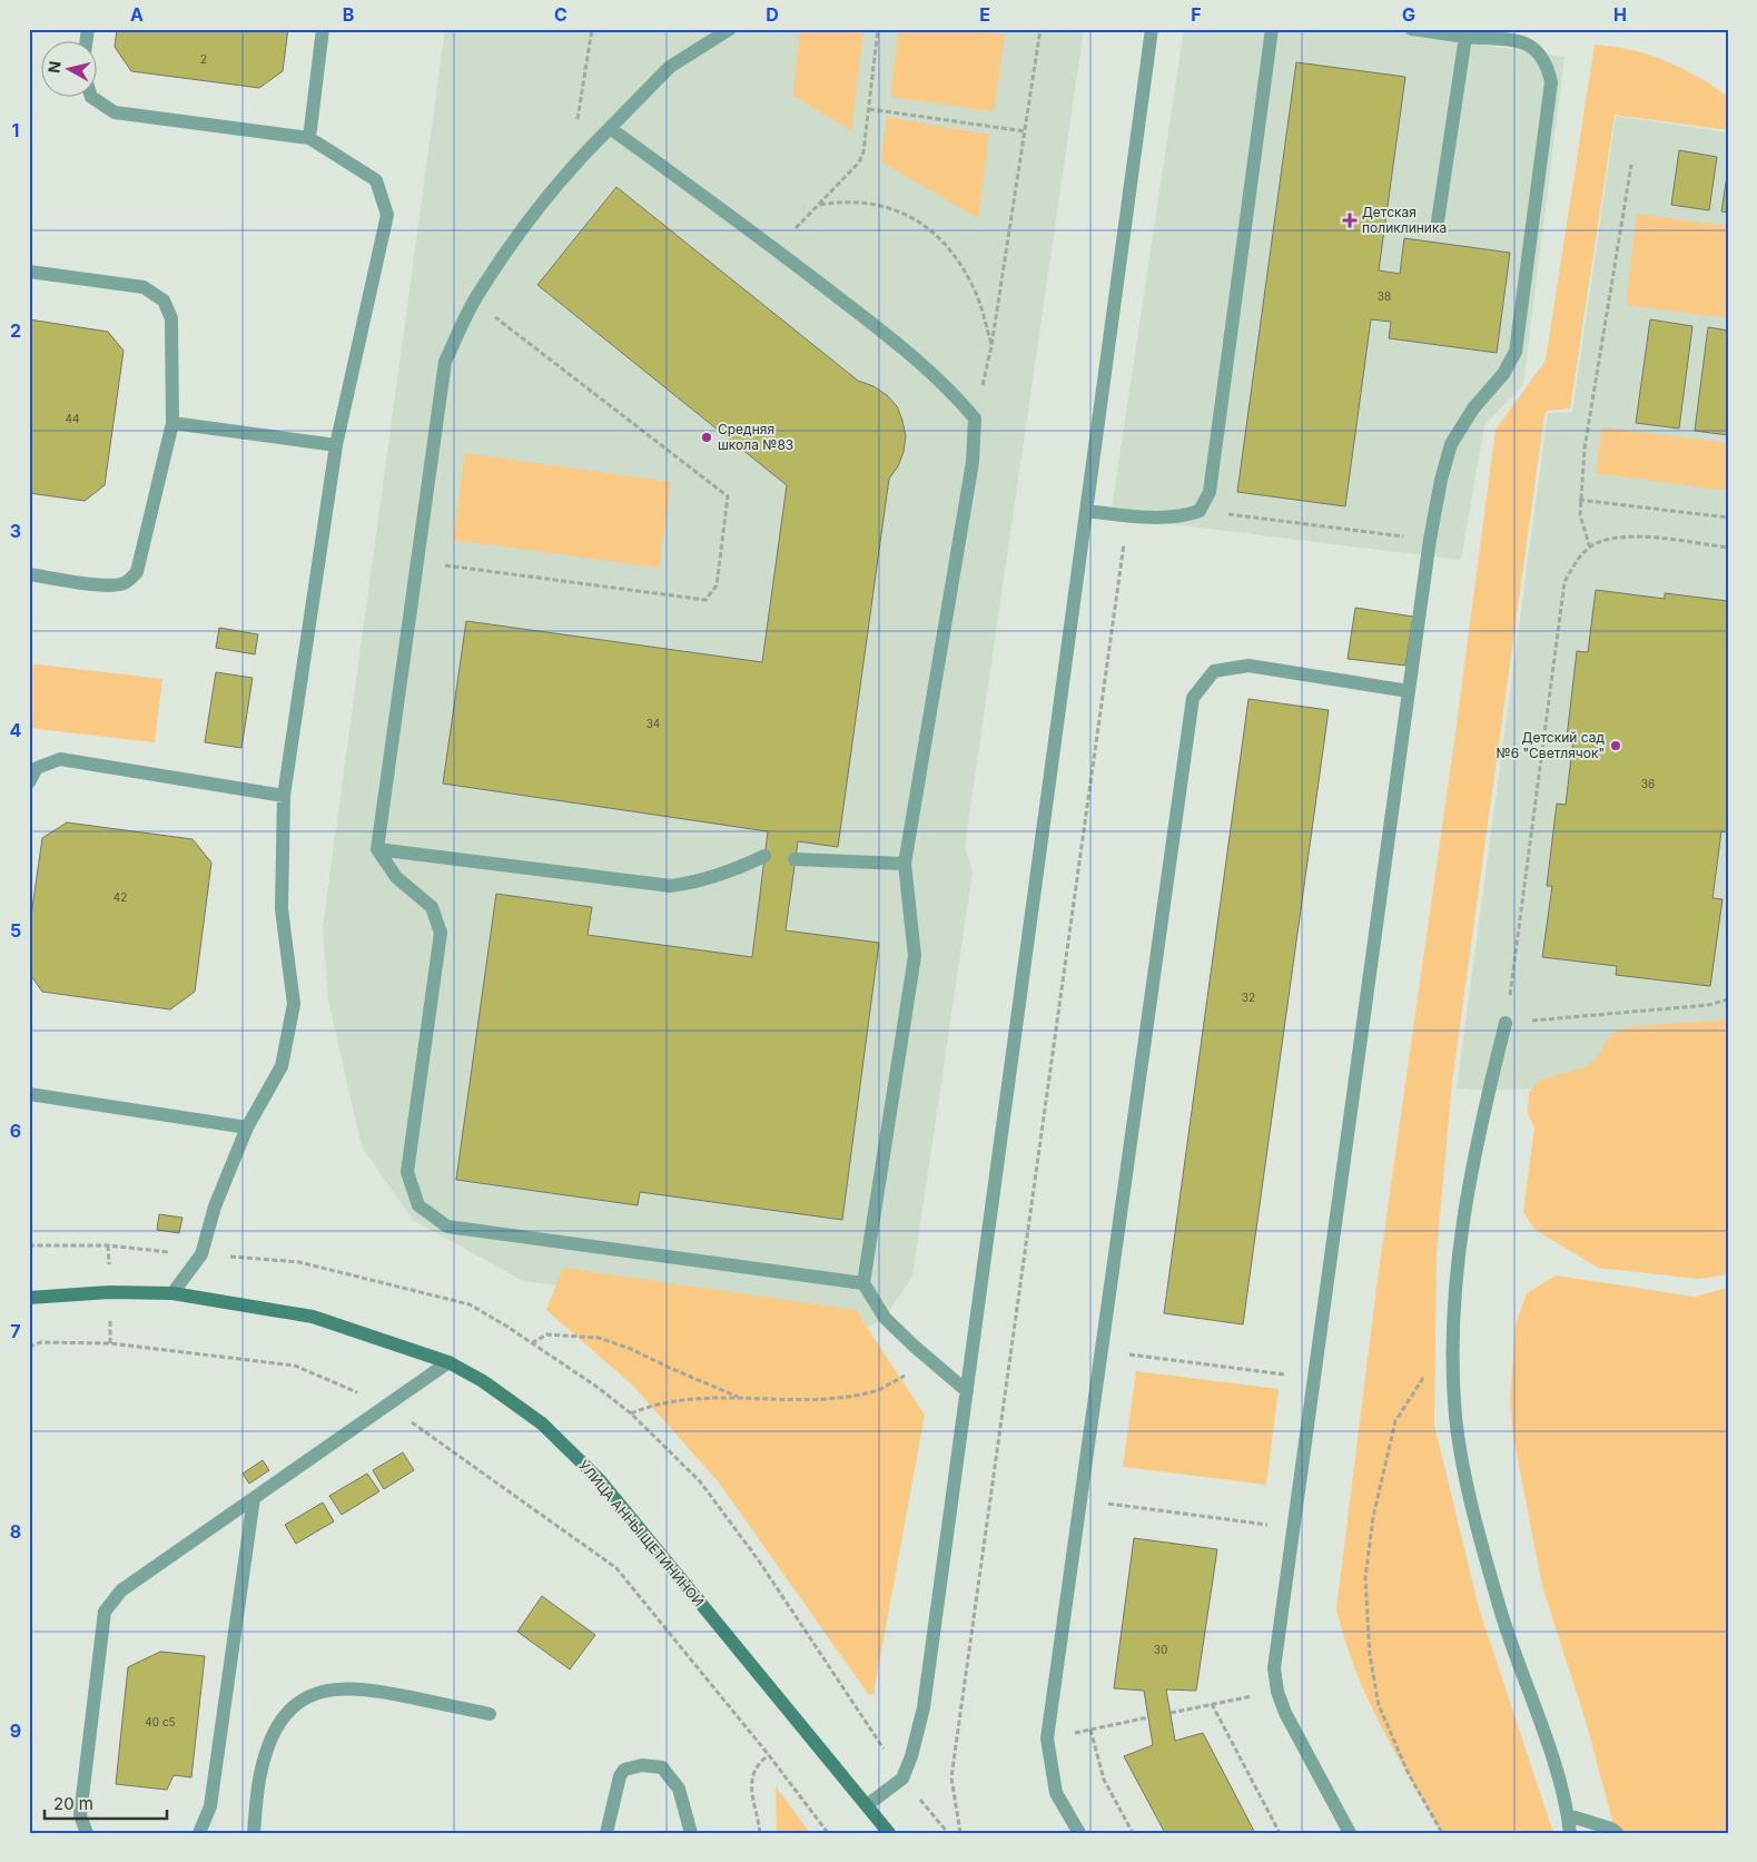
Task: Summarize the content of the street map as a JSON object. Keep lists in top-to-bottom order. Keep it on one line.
{"streets":{"main road":["УЛИЦА АННЫ ЩЕТИНИНОЙ"]},"places":{"health":["Детская поликлиника"],"other":["Средняя школа №83","Детский сад №6 \"Светлячок\""]},"house_numbers":["2","38","44","34","36","42","32","30","40 с5"],"scale_bar":"20 m","north":"left","grid":{"columns":["A","B","C","D","E","F","G","H"],"rows":["1","2","3","4","5","6","7","8","9"]}}
